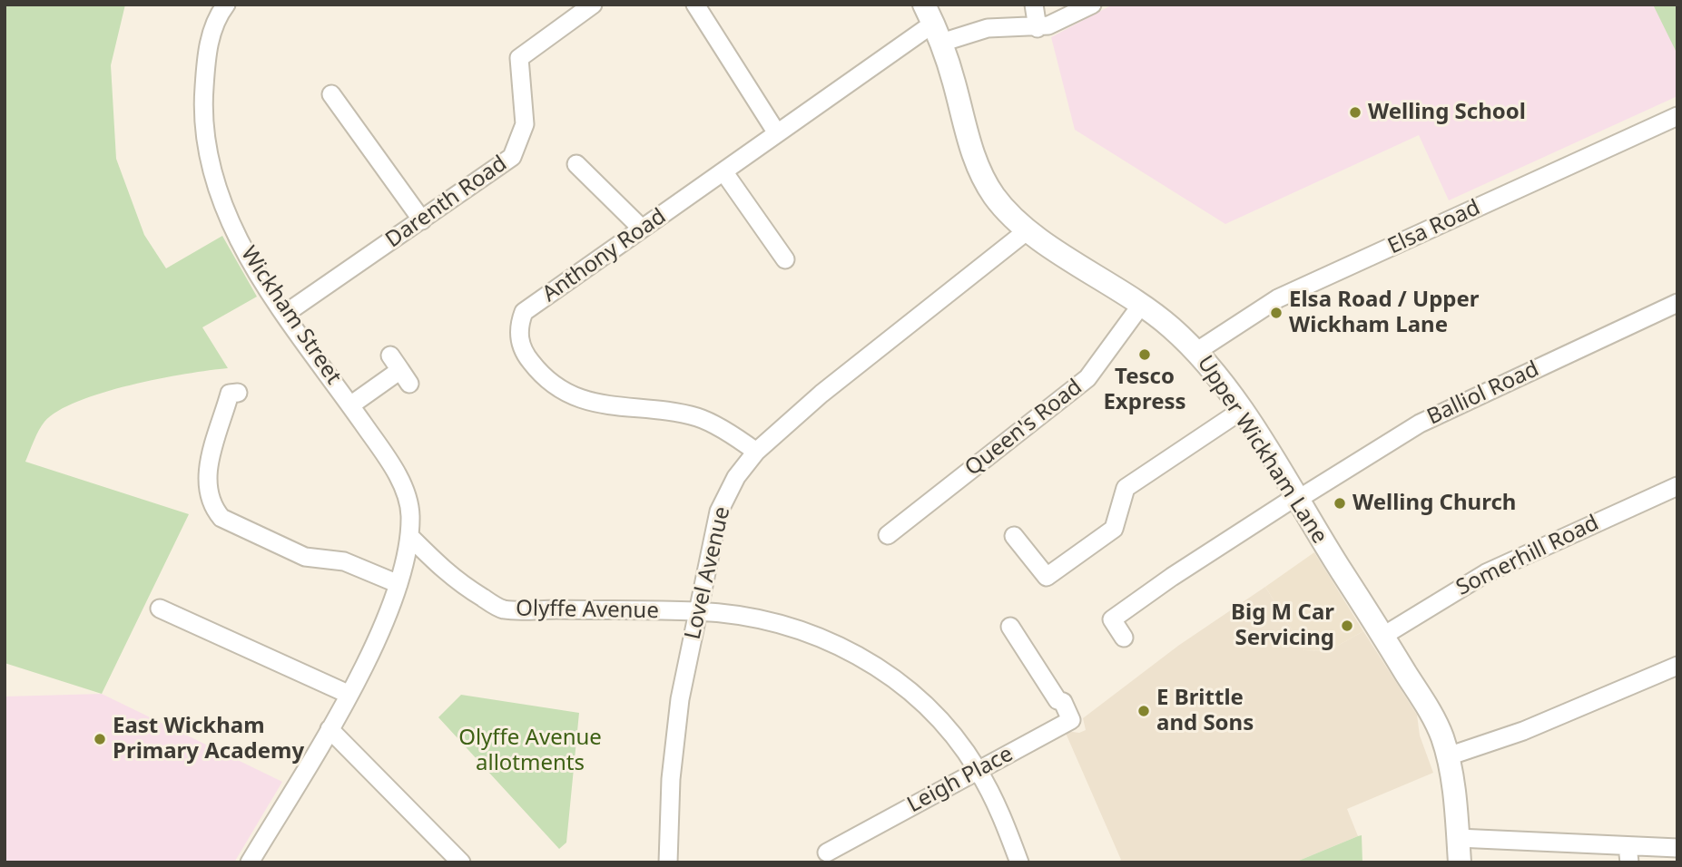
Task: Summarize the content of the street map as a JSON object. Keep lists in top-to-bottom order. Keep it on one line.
{"streets":{"main road":["Upper Wickham Lane"],"street":["Darenth Road","Elsa Road","Anthony Road","Wickham Street","Balliol Road","Queen's Road","Somerhill Road","Lovel Avenue","Olyffe Avenue","Leigh Place"]},"crossings":[["Darenth Road","Wickham Street"],["Elsa Road","Upper Wickham Lane"],["Anthony Road","Upper Wickham Lane"],["Anthony Road","Lovel Avenue"],["Wickham Street","Olyffe Avenue"],["Balliol Road","Upper Wickham Lane"],["Queen's Road","Upper Wickham Lane"],["Upper Wickham Lane","Somerhill Road"],["Upper Wickham Lane","Lovel Avenue"],["Lovel Avenue","Olyffe Avenue"],["Olyffe Avenue","Leigh Place"]],"parks":["Olyffe Avenue allotments"],"places":["Welling School","Elsa Road / Upper Wickham Lane","Tesco Express","Welling Church","Big M Car Servicing","E Brittle and Sons","East Wickham Primary Academy"]}
